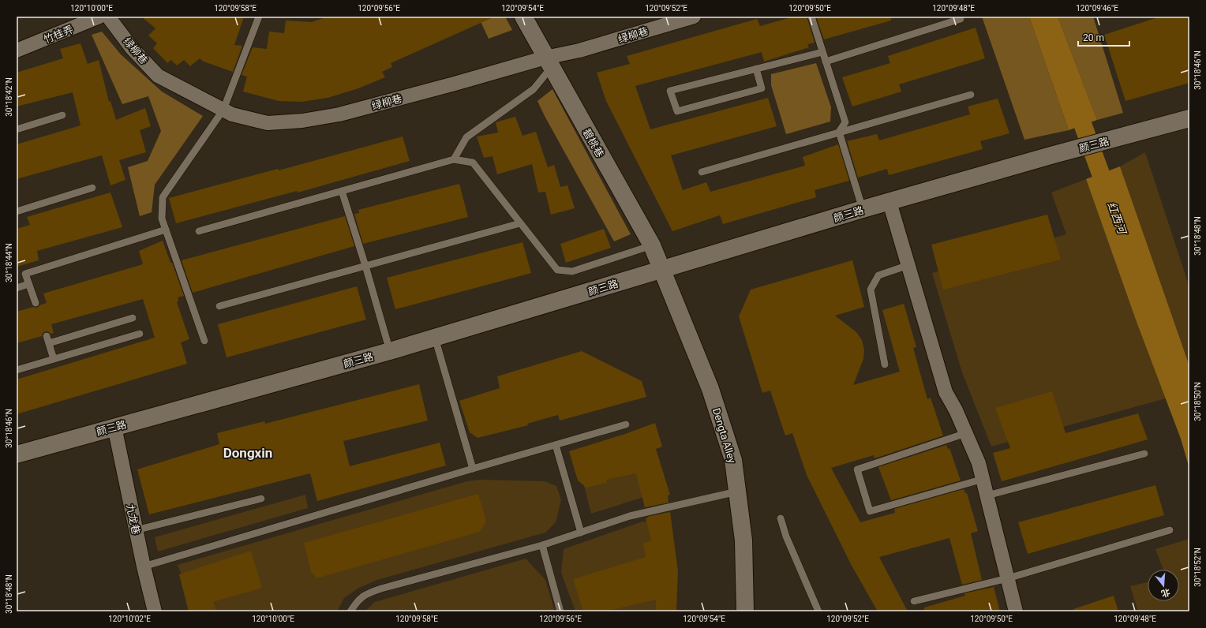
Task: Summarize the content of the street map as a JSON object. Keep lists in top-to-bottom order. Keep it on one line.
{"streets":{"street":["竹桂弄","绿柳巷","碧桃巷","颜三路","Dengta Alley","九龙巷"]},"crossings":[["绿柳巷","碧桃巷"],["碧桃巷","颜三路"],["碧桃巷","Dengta Alley"],["颜三路","Dengta Alley"],["颜三路","九龙巷"]],"districts":["Dongxin"],"water":["红西河"],"scale_bar":"20 m","north":"bottom","coordinates":["120°10'00\"E","120°09'58\"E","120°09'56\"E","120°09'54\"E","120°09'52\"E","120°09'50\"E","120°09'48\"E","120°09'46\"E","30°18'46\"N","30°18'42\"N","30°18'48\"N","30°18'44\"N","30°18'50\"N","30°18'52\"N","120°10'02\"E"]}
